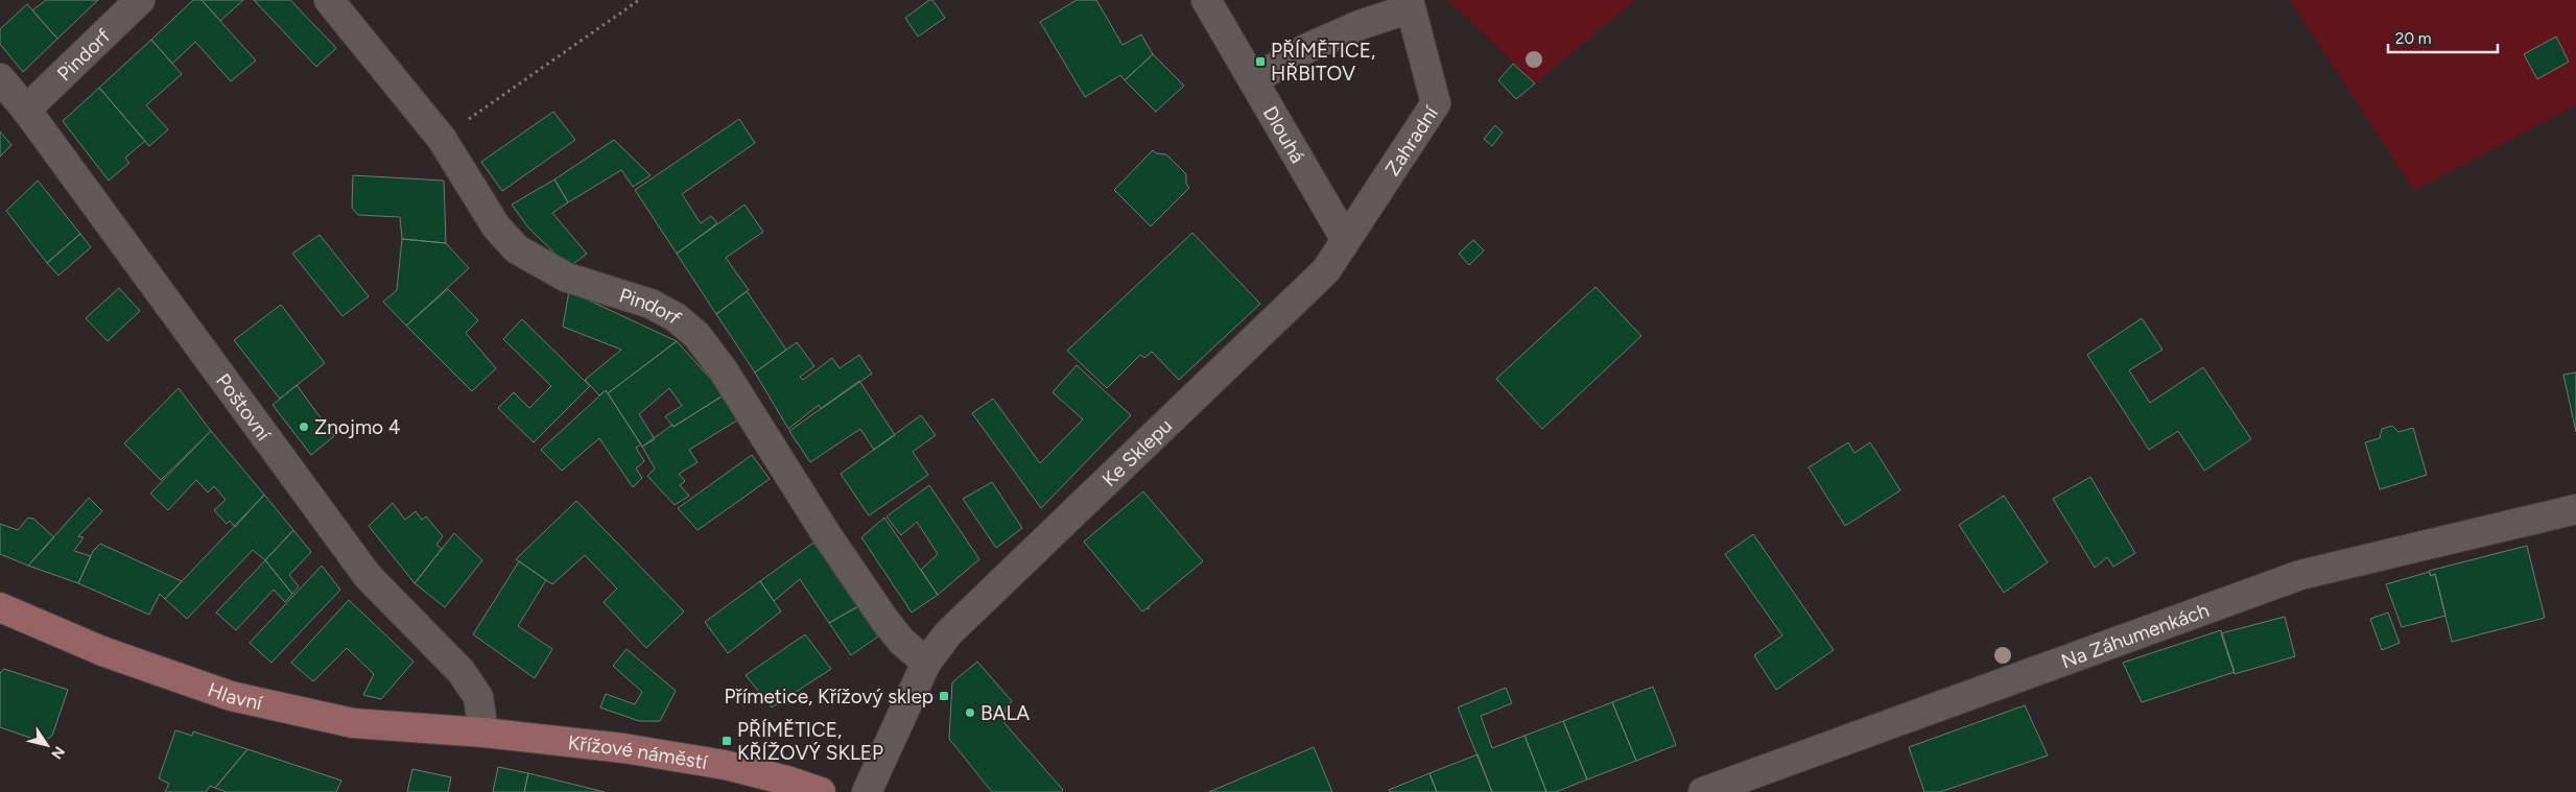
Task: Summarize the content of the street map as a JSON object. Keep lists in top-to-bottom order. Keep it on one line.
{"streets":{"main road":["Hlavní","Křížové náměstí"],"street":["Pindorf","Dlouhá","Zahradní","Poštovní","Ke Sklepu","Na Záhumenkách"]},"crossings":[["Pindorf","Poštovní"],["Pindorf","Ke Sklepu"],["Dlouhá","Zahradní"],["Dlouhá","Ke Sklepu"],["Zahradní","Ke Sklepu"],["Poštovní","Hlavní"],["Poštovní","Křížové náměstí"],["Hlavní","Křížové náměstí"]],"places":{"transit":["PŘÍMĚTICE, HŘBITOV","Přímetice, Křížový sklep","PŘÍMĚTICE, KŘÍŽOVÝ SKLEP"],"other":["Znojmo 4","BALA"]},"scale_bar":"20 m","north":"bottom right"}
